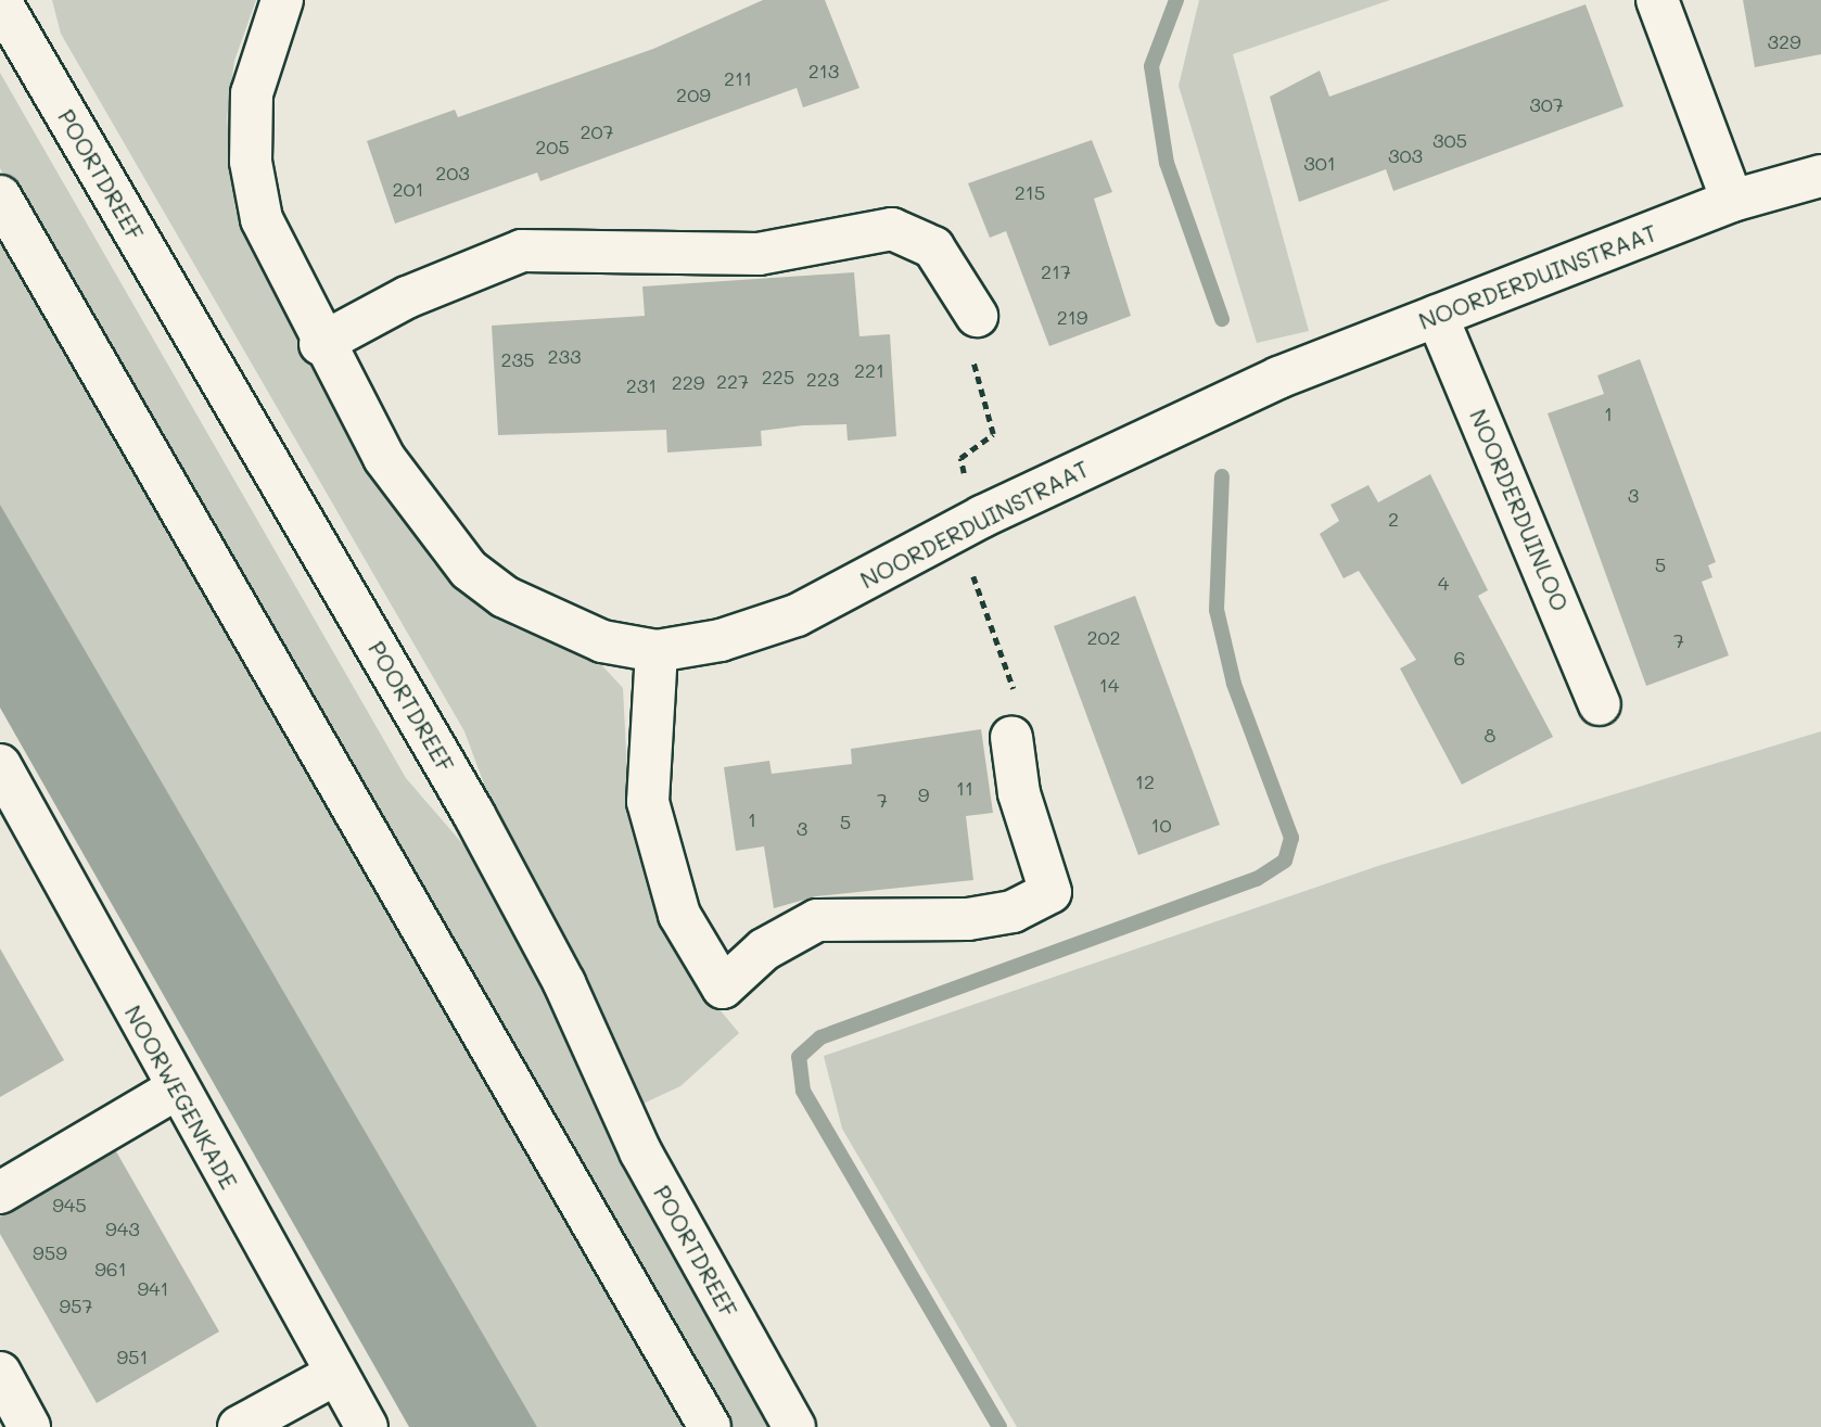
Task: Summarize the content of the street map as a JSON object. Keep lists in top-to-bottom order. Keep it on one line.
{"streets":{"street":["POORTDREEF","NOORDERDUINSTRAAT","NOORDERDUINLOO","NOORWEGENKADE"]},"crossings":[["NOORDERDUINSTRAAT","NOORDERDUINLOO"]],"house_numbers":["329","213","211","209","307","207","305","205","303","301","203","201","215","217","219","233","235","221","225","223","227","229","231","1","3","2","5","4","202","7","6","14","8","12","11","9","7","1","5","10","3","945","943","959","961","941","957","951"]}
